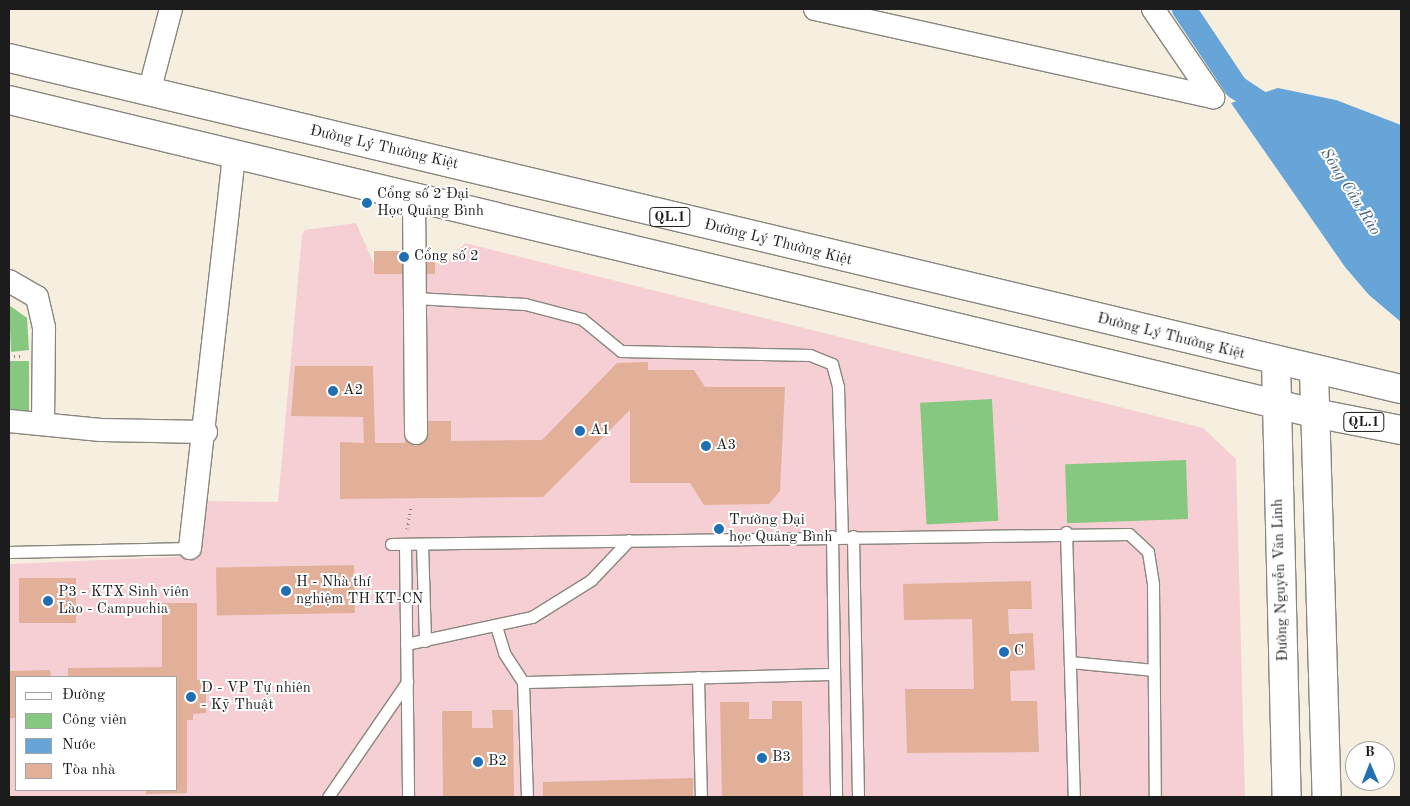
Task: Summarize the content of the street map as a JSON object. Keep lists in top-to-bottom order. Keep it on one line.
{"streets":{"main road":["Đường Lý Thường Kiệt","QL.1","Đường Nguyễn Văn Linh"]},"crossings":[["Đường Lý Thường Kiệt","Đường Nguyễn Văn Linh"],["QL.1","Đường Nguyễn Văn Linh"]],"water":["Sông Cầu Rào"],"places":["Cổng số 2 Đại Học Quảng Bình","Cổng số 2","A2","A1","A3","Trường Đại học Quảng Bình","H - Nhà thí nghiệm TH KT-CN","P3 - KTX Sinh viên Lào - Campuchia","C","D - VP Tự nhiên - Kỹ Thuật","B3","B2"],"legend":["Đường","Công viên","Nước","Tòa nhà"],"north":"top"}
